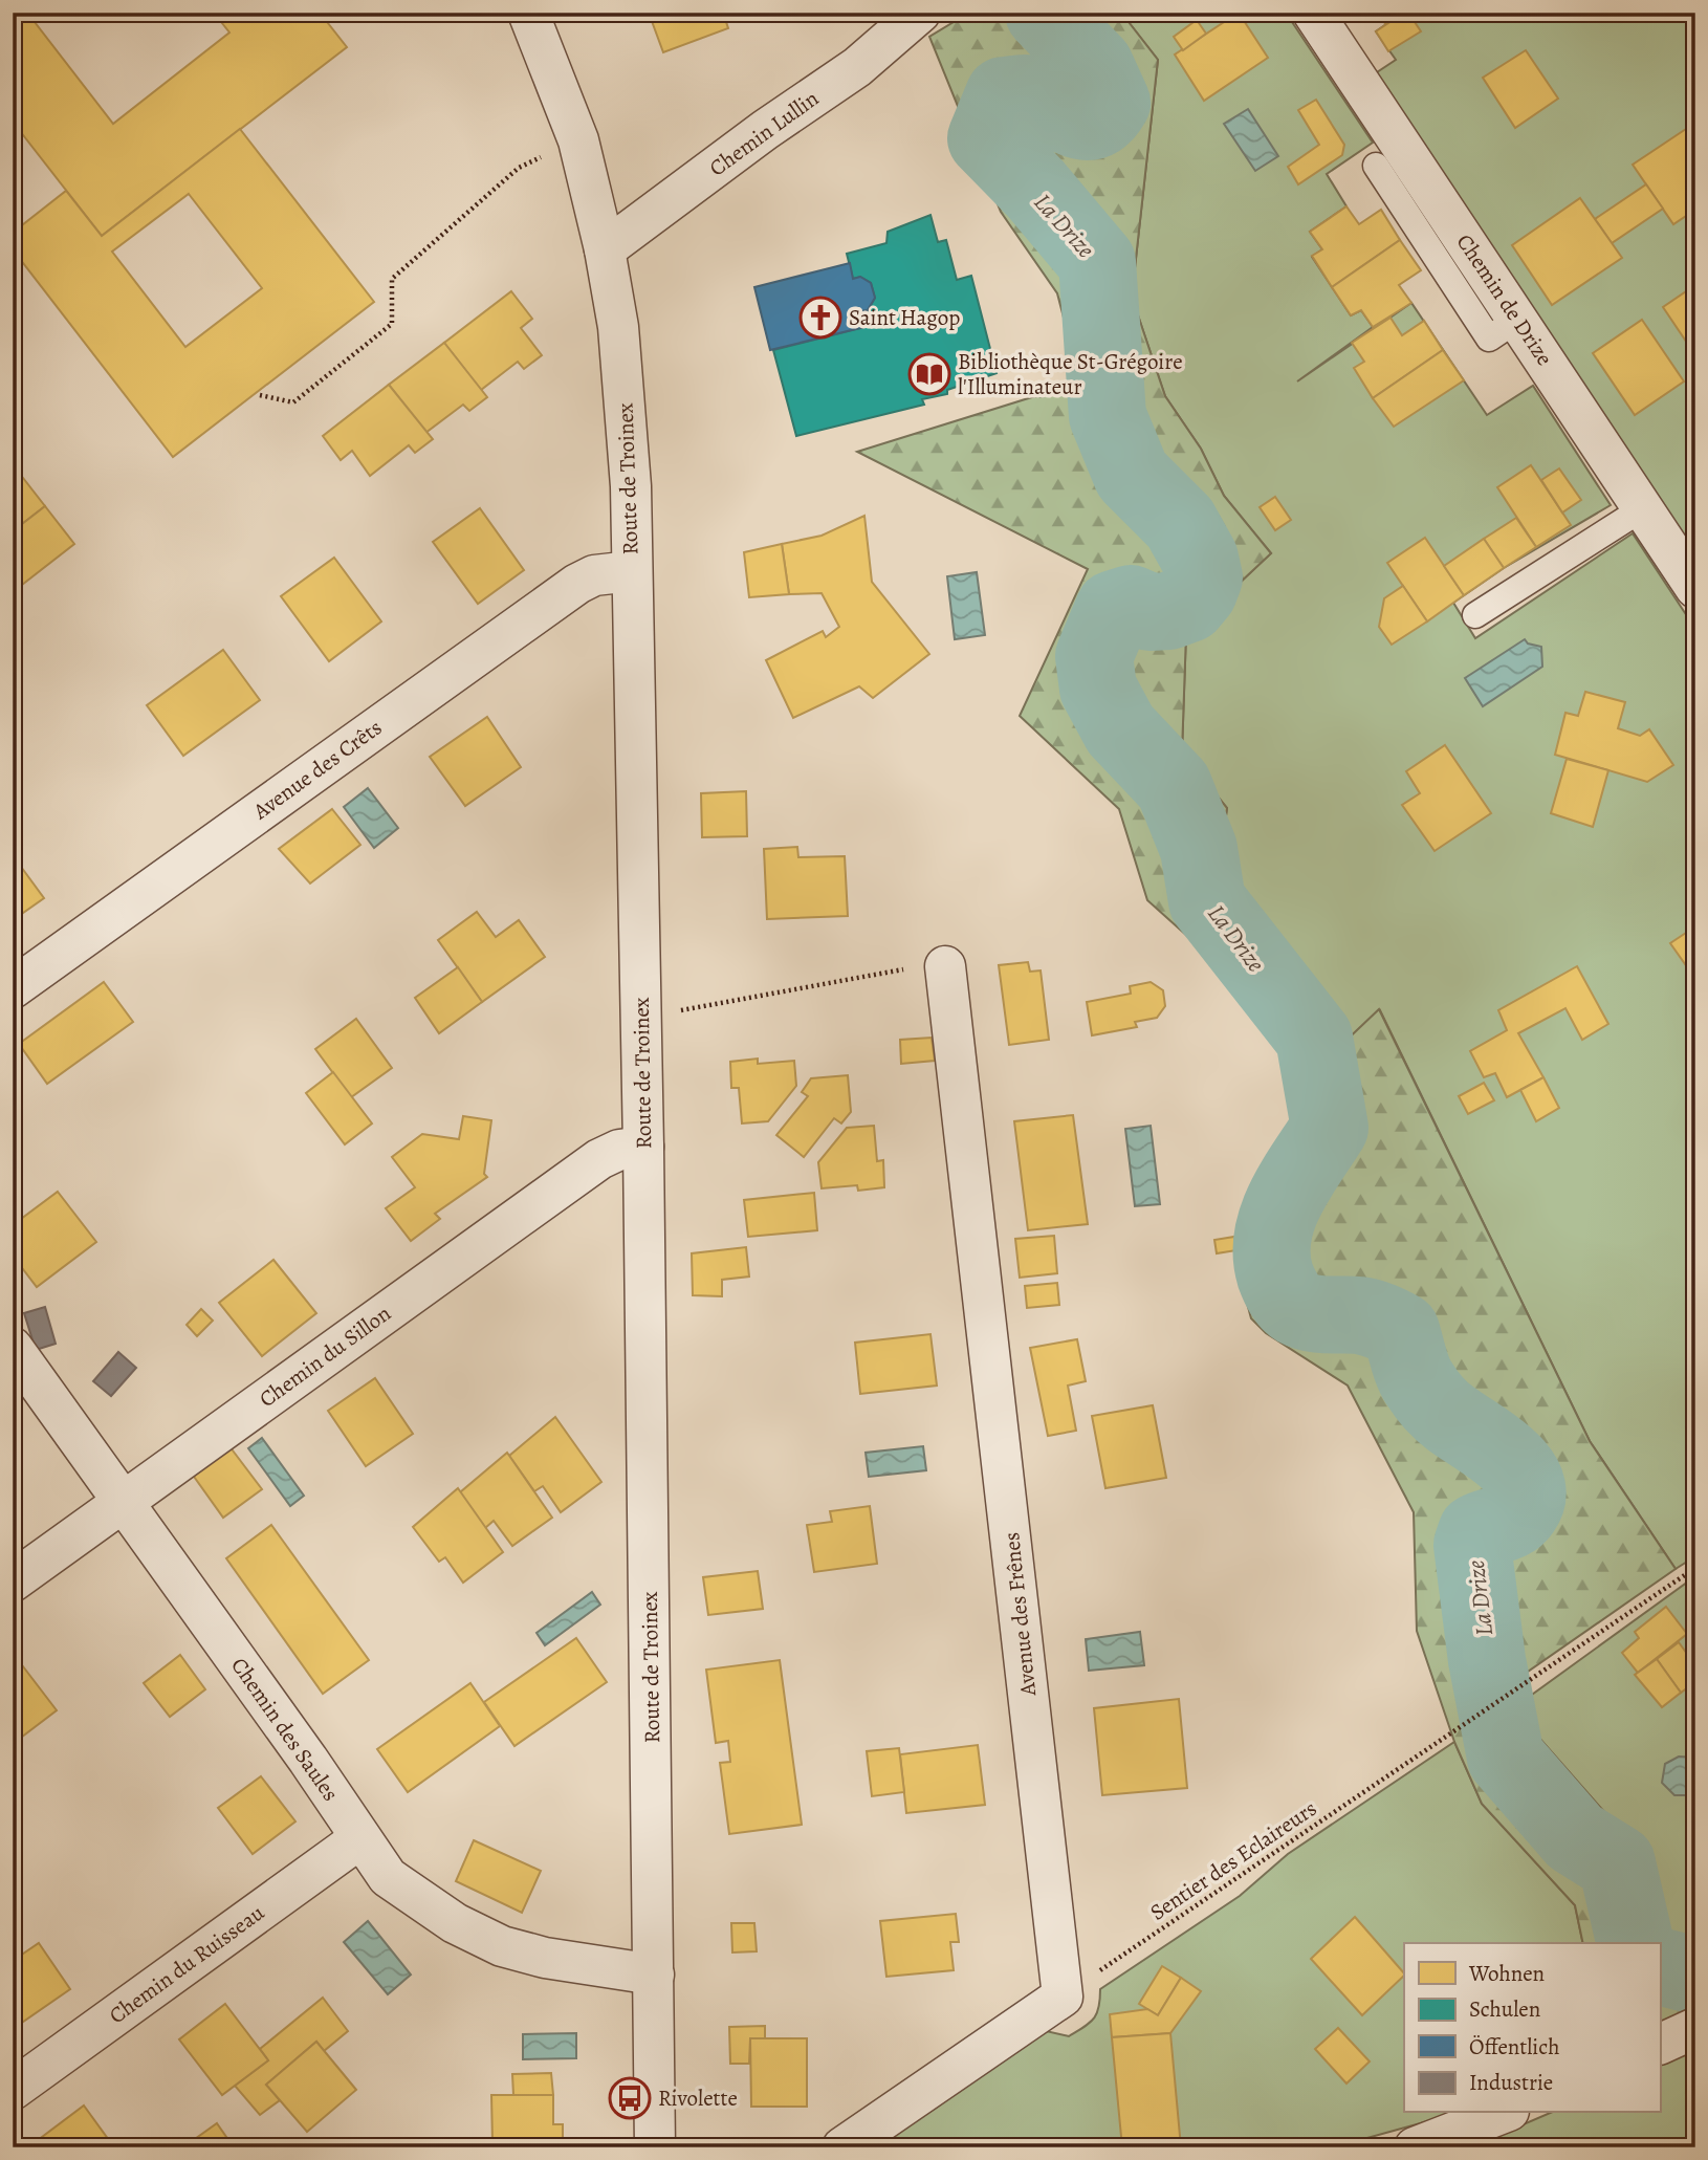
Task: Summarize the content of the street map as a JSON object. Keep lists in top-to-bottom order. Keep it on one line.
{"streets":{"street":["Chemin Lullin","Chemin de Drize","Route de Troinex","Avenue des Crêts","Chemin du Sillon","Avenue des Frênes","Chemin des Saules","Chemin du Ruisseau"],"path":["Sentier des Eclaireurs"]},"crossings":[["Chemin Lullin","Route de Troinex"],["Route de Troinex","Avenue des Crêts"],["Route de Troinex","Chemin du Sillon"],["Route de Troinex","Chemin des Saules"],["Chemin du Sillon","Chemin des Saules"],["Avenue des Frênes","Sentier des Eclaireurs"],["Chemin des Saules","Chemin du Ruisseau"]],"water":["La Drize"],"places":{"church":["Saint Hagop"],"library":["Bibliothèque St-Grégoire l'Illuminateur"],"bus stop":["Rivolette"]},"legend":["Wohnen","Schulen","Öffentlich","Industrie"]}
